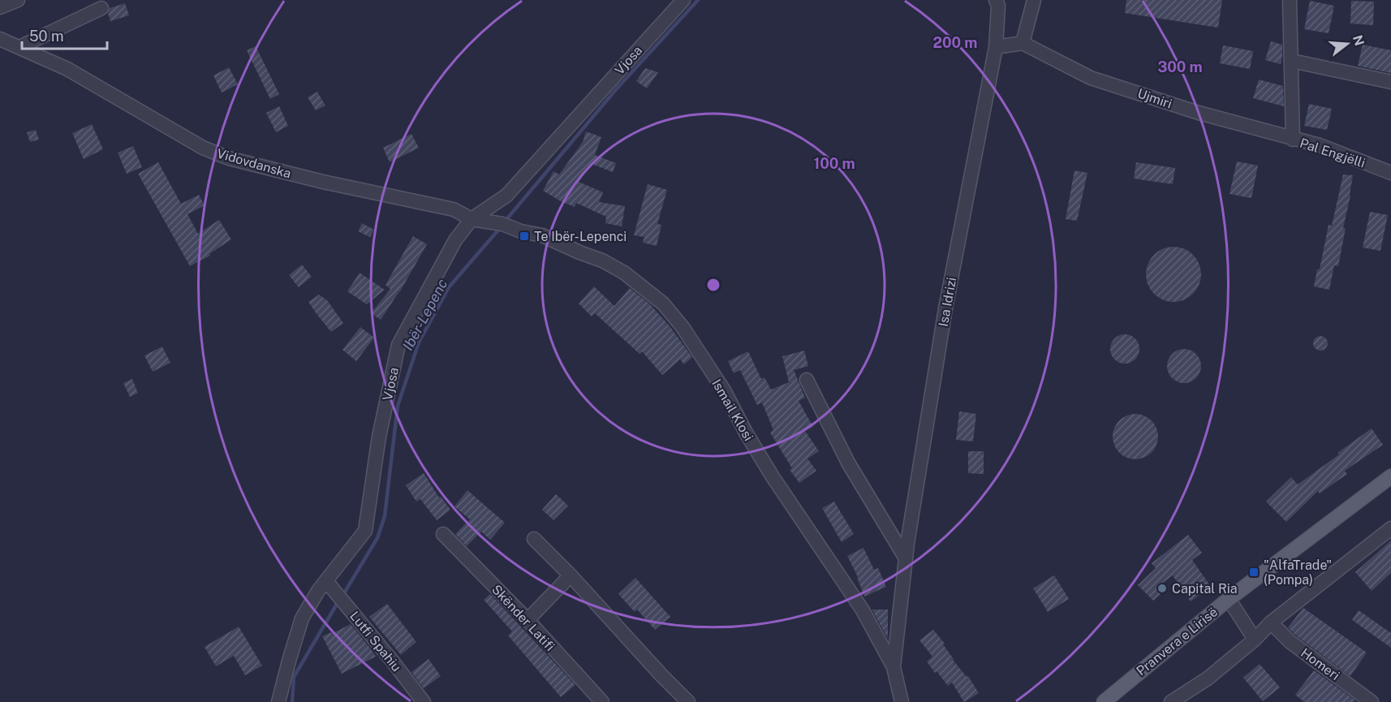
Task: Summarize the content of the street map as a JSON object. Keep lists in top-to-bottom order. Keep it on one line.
{"streets":{"main road":["Pranvera e Lirisë"],"street":["Vjosa","Ujmiri","Pal Engjëlli","Vidovdanska","Isa Idrizi","Ismail Klosi","Skënder Latifi","Lutfi Spahiu","Homeri"]},"crossings":[["Vjosa","Vidovdanska"],["Vjosa","Ismail Klosi"],["Vjosa","Lutfi Spahiu"],["Ujmiri","Pal Engjëlli"],["Vidovdanska","Ismail Klosi"],["Isa Idrizi","Ismail Klosi"]],"water":["Ibër-Lepenc"],"places":{"transit":["Te Ibër-Lepenci","\"AlfaTrade\" (Pompa)"],"other":["Capital Ria"]},"scale_bar":"50 m","north":"right","rings":["200 m","300 m","100 m"]}
